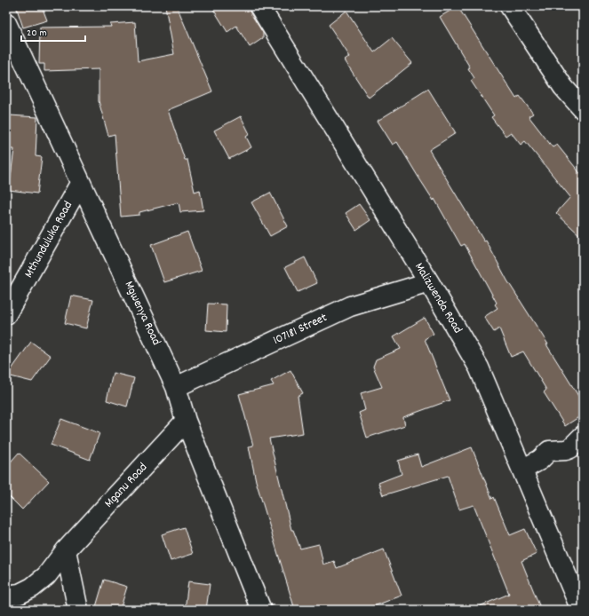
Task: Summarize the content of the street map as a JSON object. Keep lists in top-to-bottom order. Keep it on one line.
{"streets":{"street":["Mthunduluka Road","Malizwenda Road","Mgwenya Road","107181 Street","Mganu Road"]},"crossings":[["Mthunduluka Road","Mgwenya Road"],["Malizwenda Road","107181 Street"],["Mgwenya Road","107181 Street"],["Mgwenya Road","Mganu Road"]],"scale_bar":"20 m"}
